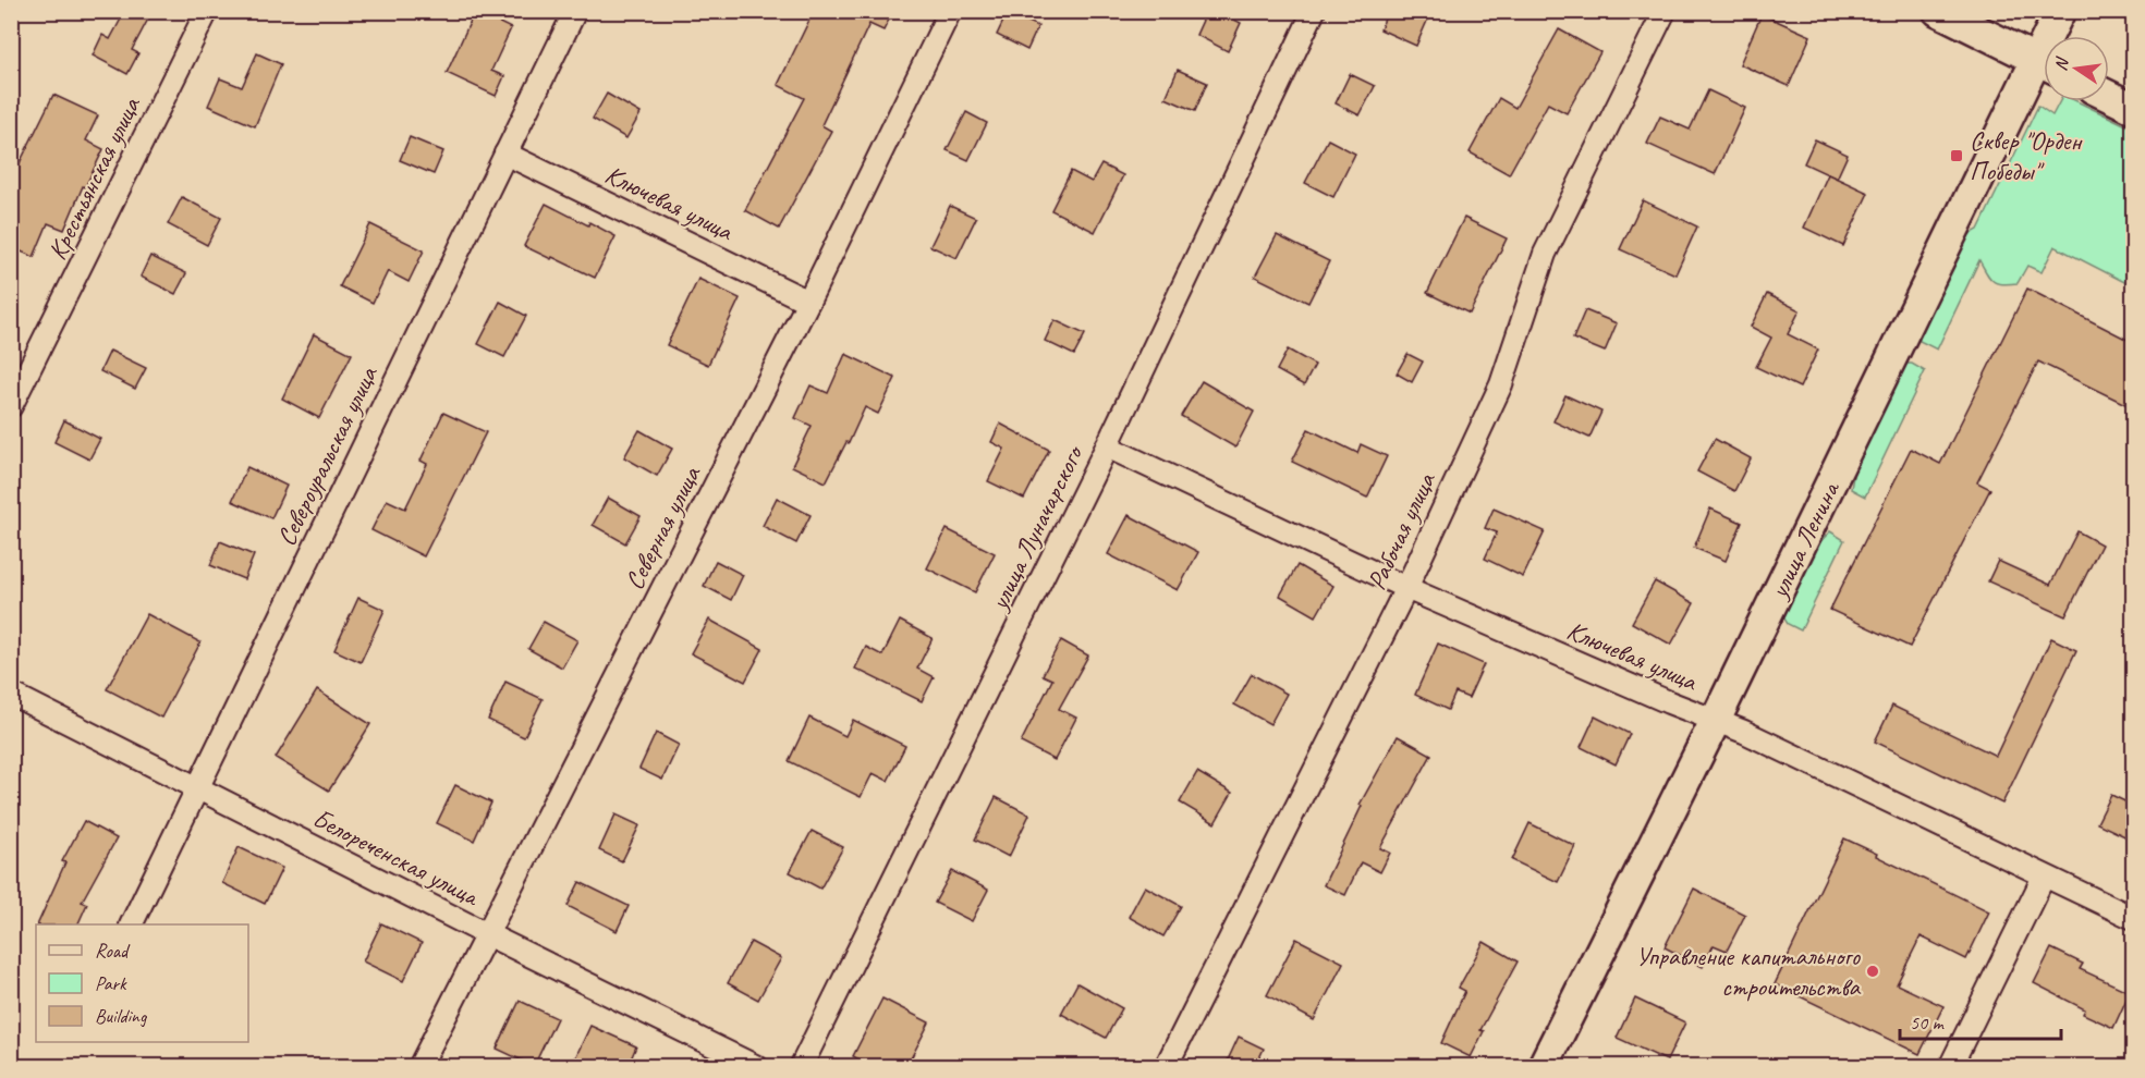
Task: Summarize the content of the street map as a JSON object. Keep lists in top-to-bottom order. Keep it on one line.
{"streets":{"main road":["улица Ленина"],"street":["Крестьянская улица","Ключевая улица","Североуральская улица","Северная улица","улица Луначарского","Рабочая улица","Белореченская улица"]},"crossings":[["Ключевая улица","Североуральская улица"],["Ключевая улица","Северная улица"],["Ключевая улица","улица Луначарского"],["Ключевая улица","Рабочая улица"],["Ключевая улица","улица Ленина"],["Североуральская улица","Белореченская улица"],["Северная улица","Белореченская улица"]],"places":{"transit":["Сквер \"Орден Победы\""],"other":["Управление капитального строительства"]},"legend":["Road","Park","Building"],"scale_bar":"50 m","north":"left"}
